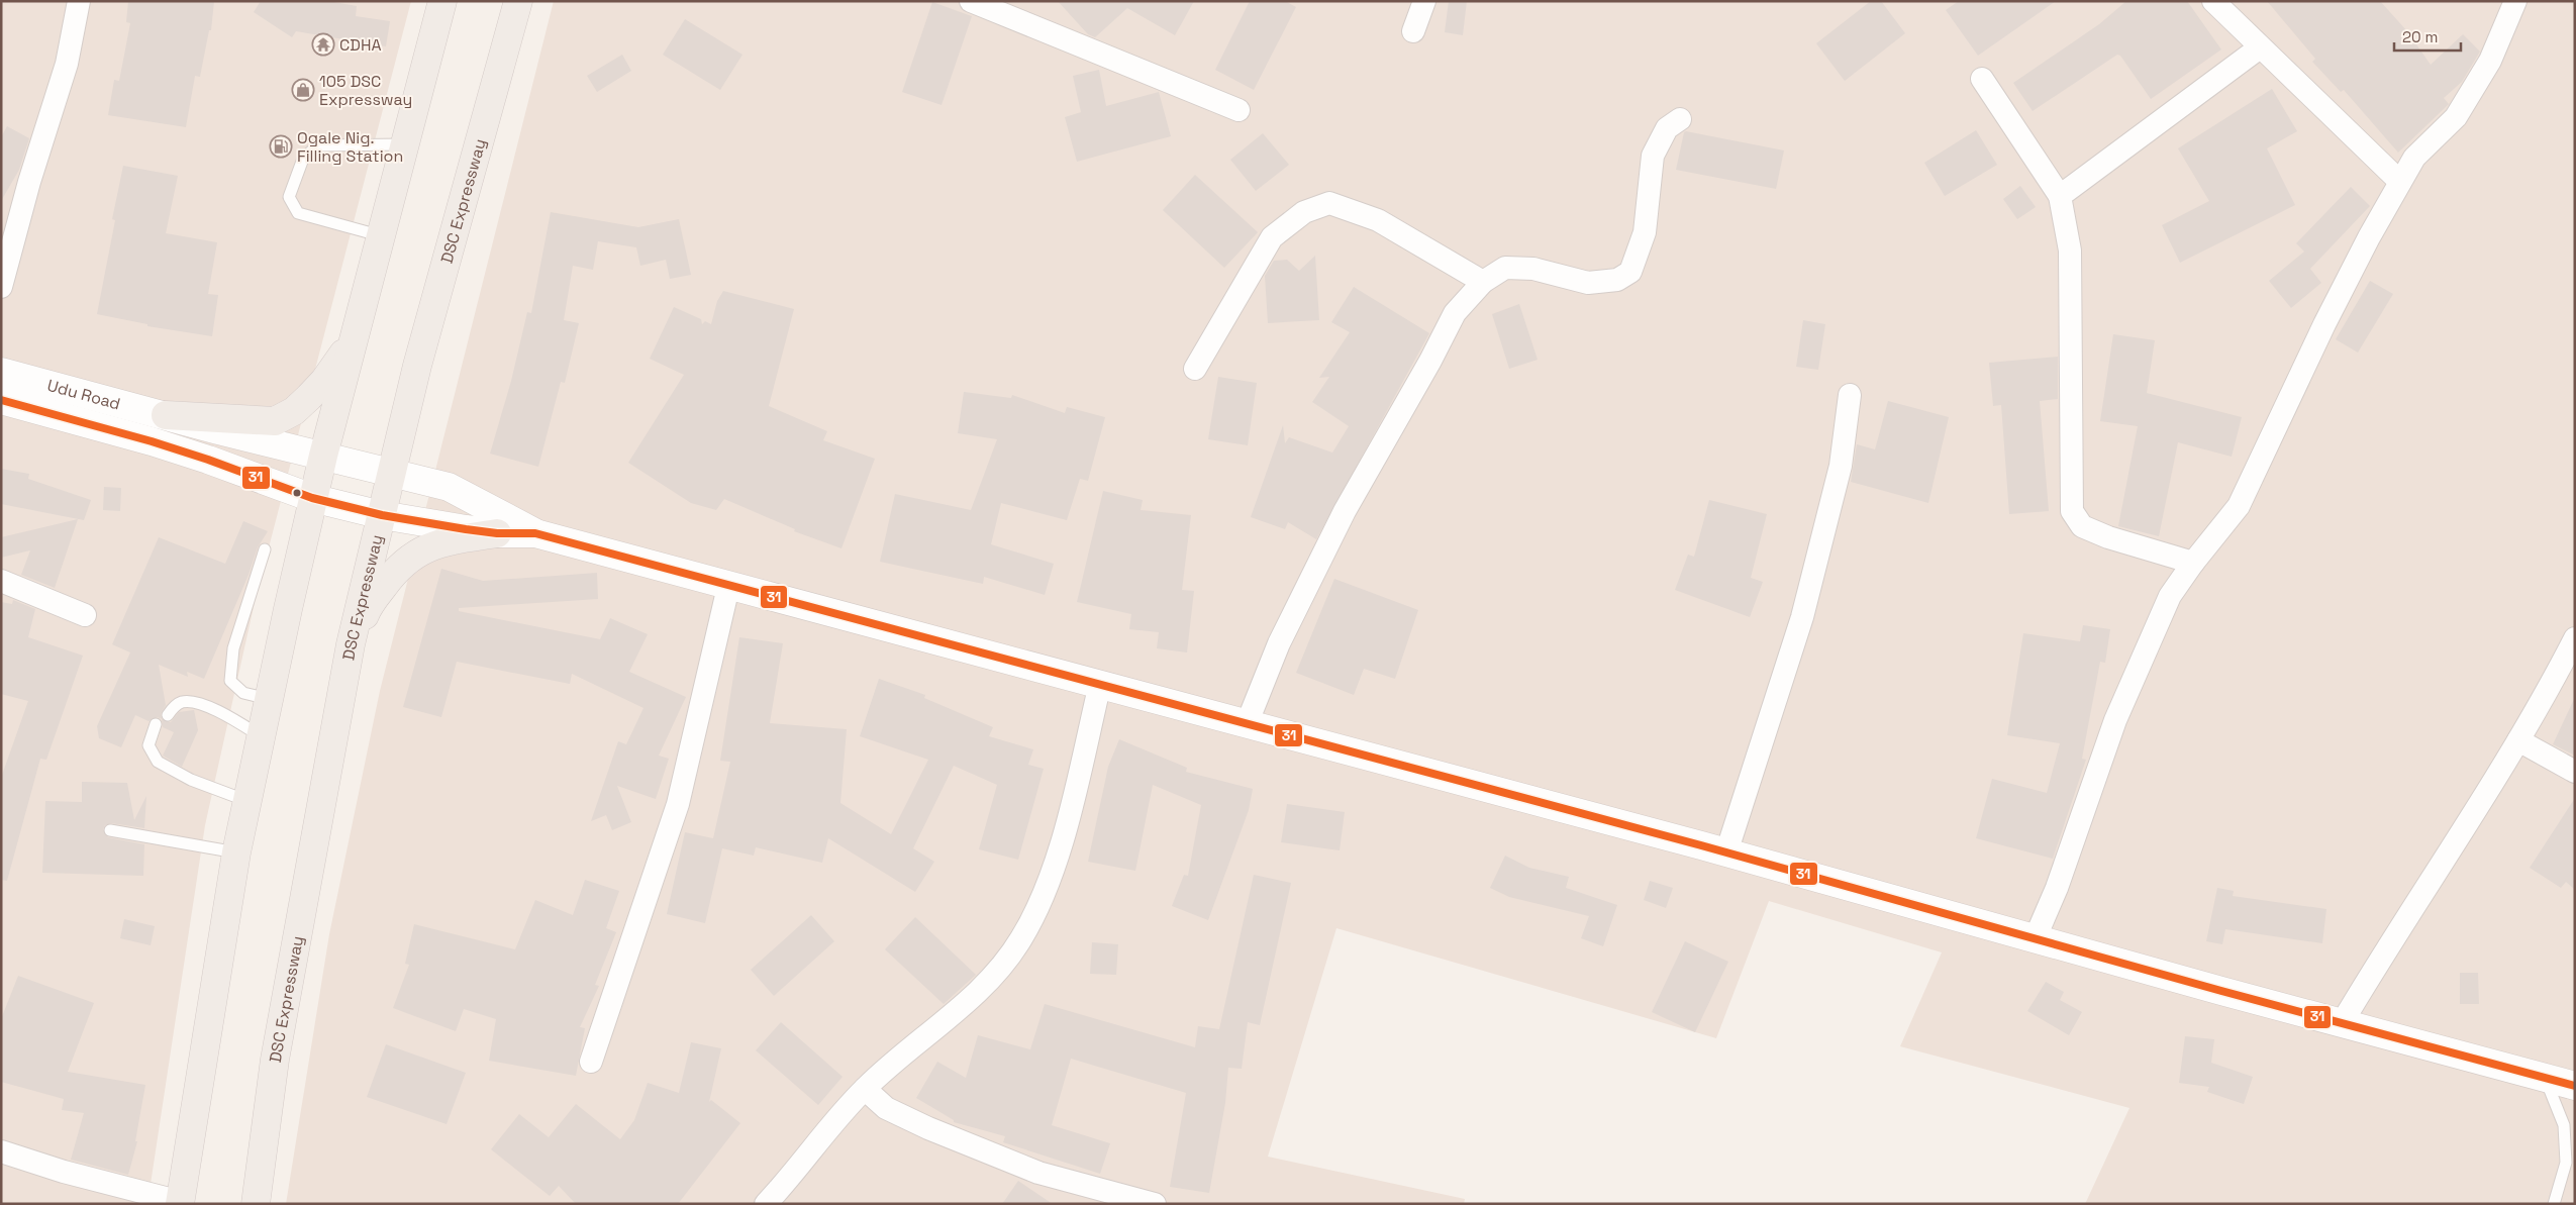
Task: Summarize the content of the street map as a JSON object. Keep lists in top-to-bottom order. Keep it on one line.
{"streets":{"main road":["DSC Expressway","Udu Road"]},"crossings":[["DSC Expressway","Udu Road"]],"places":{"temple":["CDHA"],"shop":["105 DSC Expressway"],"fuel station":["Ogale Nig. Filling Station"]},"lines":["transit line 31"],"scale_bar":"20 m"}
